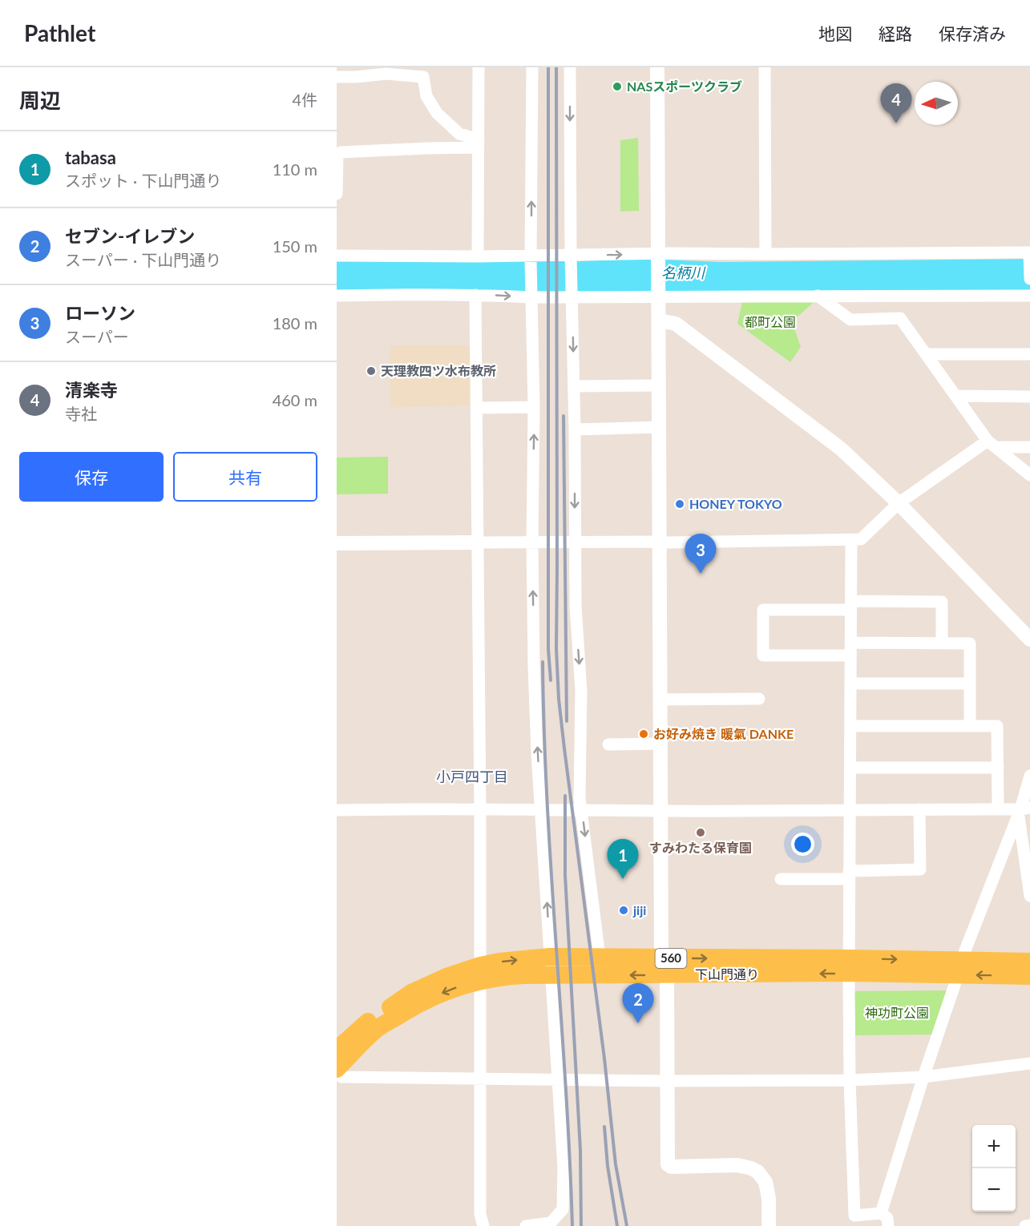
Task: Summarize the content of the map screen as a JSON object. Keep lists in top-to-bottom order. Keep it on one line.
{"streets":{"main road":["560","下山門通り"]},"districts":["小戸四丁目"],"water":["名柄川"],"parks":["都町公園","神功町公園"],"places":["NASスポーツクラブ","天理教四ツ水布教所","HONEY TOKYO","お好み焼き 暖氣 DANKE","すみわたる保育園","jiji"],"north":"left","page":{"header":"Pathlet","nav":["地図","経路","保存済み"],"heading":["周辺","4件"],"pins":["4","3","1","2"],"list":[{"mark":"1","name":"tabasa","note":"スポット · 下山門通り","value":"110 m"},{"mark":"2","name":"セブン-イレブン","note":"スーパー · 下山門通り","value":"150 m"},{"mark":"3","name":"ローソン","note":"スーパー","value":"180 m"},{"mark":"4","name":"清楽寺","note":"寺社","value":"460 m"}],"buttons":["保存","共有"],"map_buttons":["+","−"]}}
